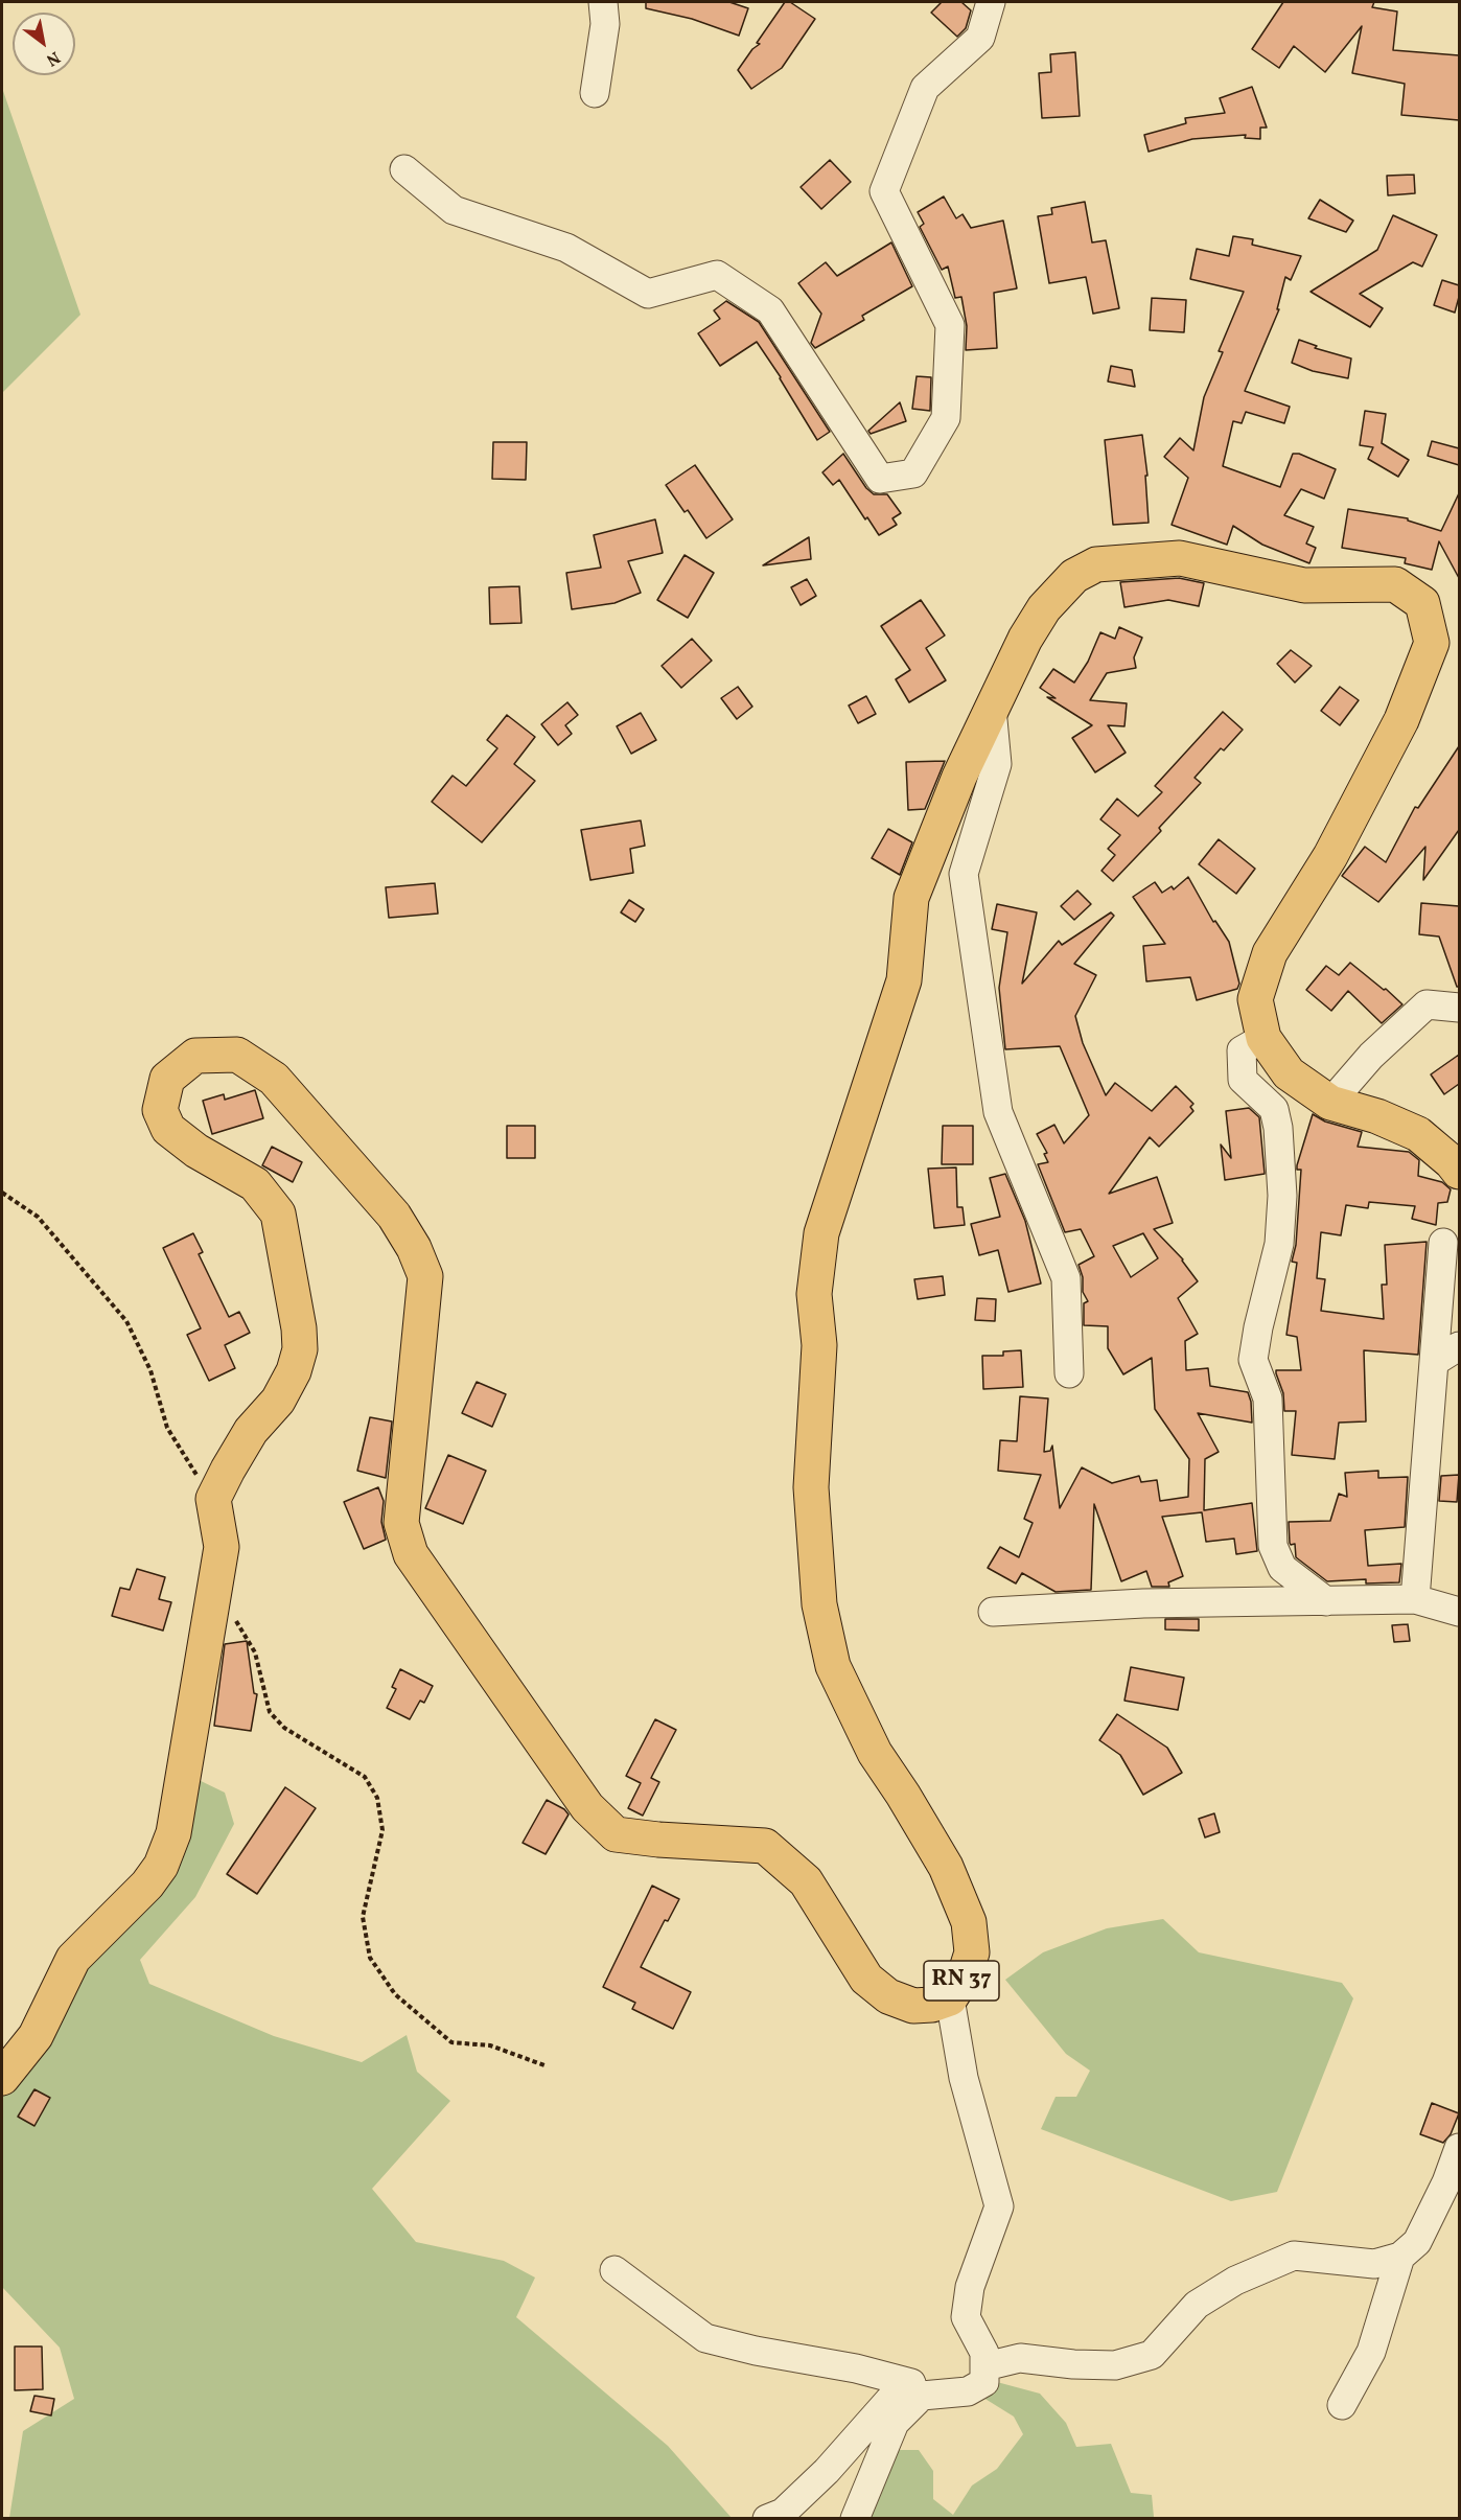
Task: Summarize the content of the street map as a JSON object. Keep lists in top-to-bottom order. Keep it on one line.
{"streets":{"main road":["RN 37"]},"north":"bottom right"}
